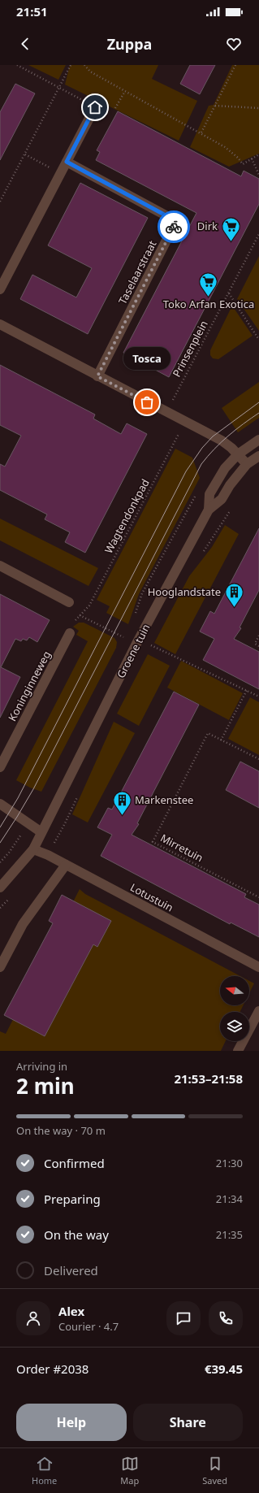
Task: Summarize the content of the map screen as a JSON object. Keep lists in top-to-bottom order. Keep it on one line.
{"streets":{"street":["Taselaarstraat","Groene tuin","Koninginneweg","Lotustuin"],"path":["Prinsenplein","Wagtendonkpad","Mirretuin"]},"crossings":[["Groene tuin","Lotustuin"]],"places":{"supermarket":["Dirk","Toko Arfan Exotica"],"other":["Tosca"],"building":["Hooglandstate","Markenstee"]},"north":"left","page":{"status":"21:51","header":"Zuppa","bubble":"Tosca","heading":["2 min","Arriving in","21:53–21:58"],"panel":["Alex","Courier · 4.7","Order #2038","€39.45"],"bar":"On the way · 70 m","list":[["Confirmed","21:30"],["Preparing","21:34"],["On the way","21:35"],"Delivered"],"buttons":["Help","Share"],"tabs":["Home","Map","Saved"]}}
